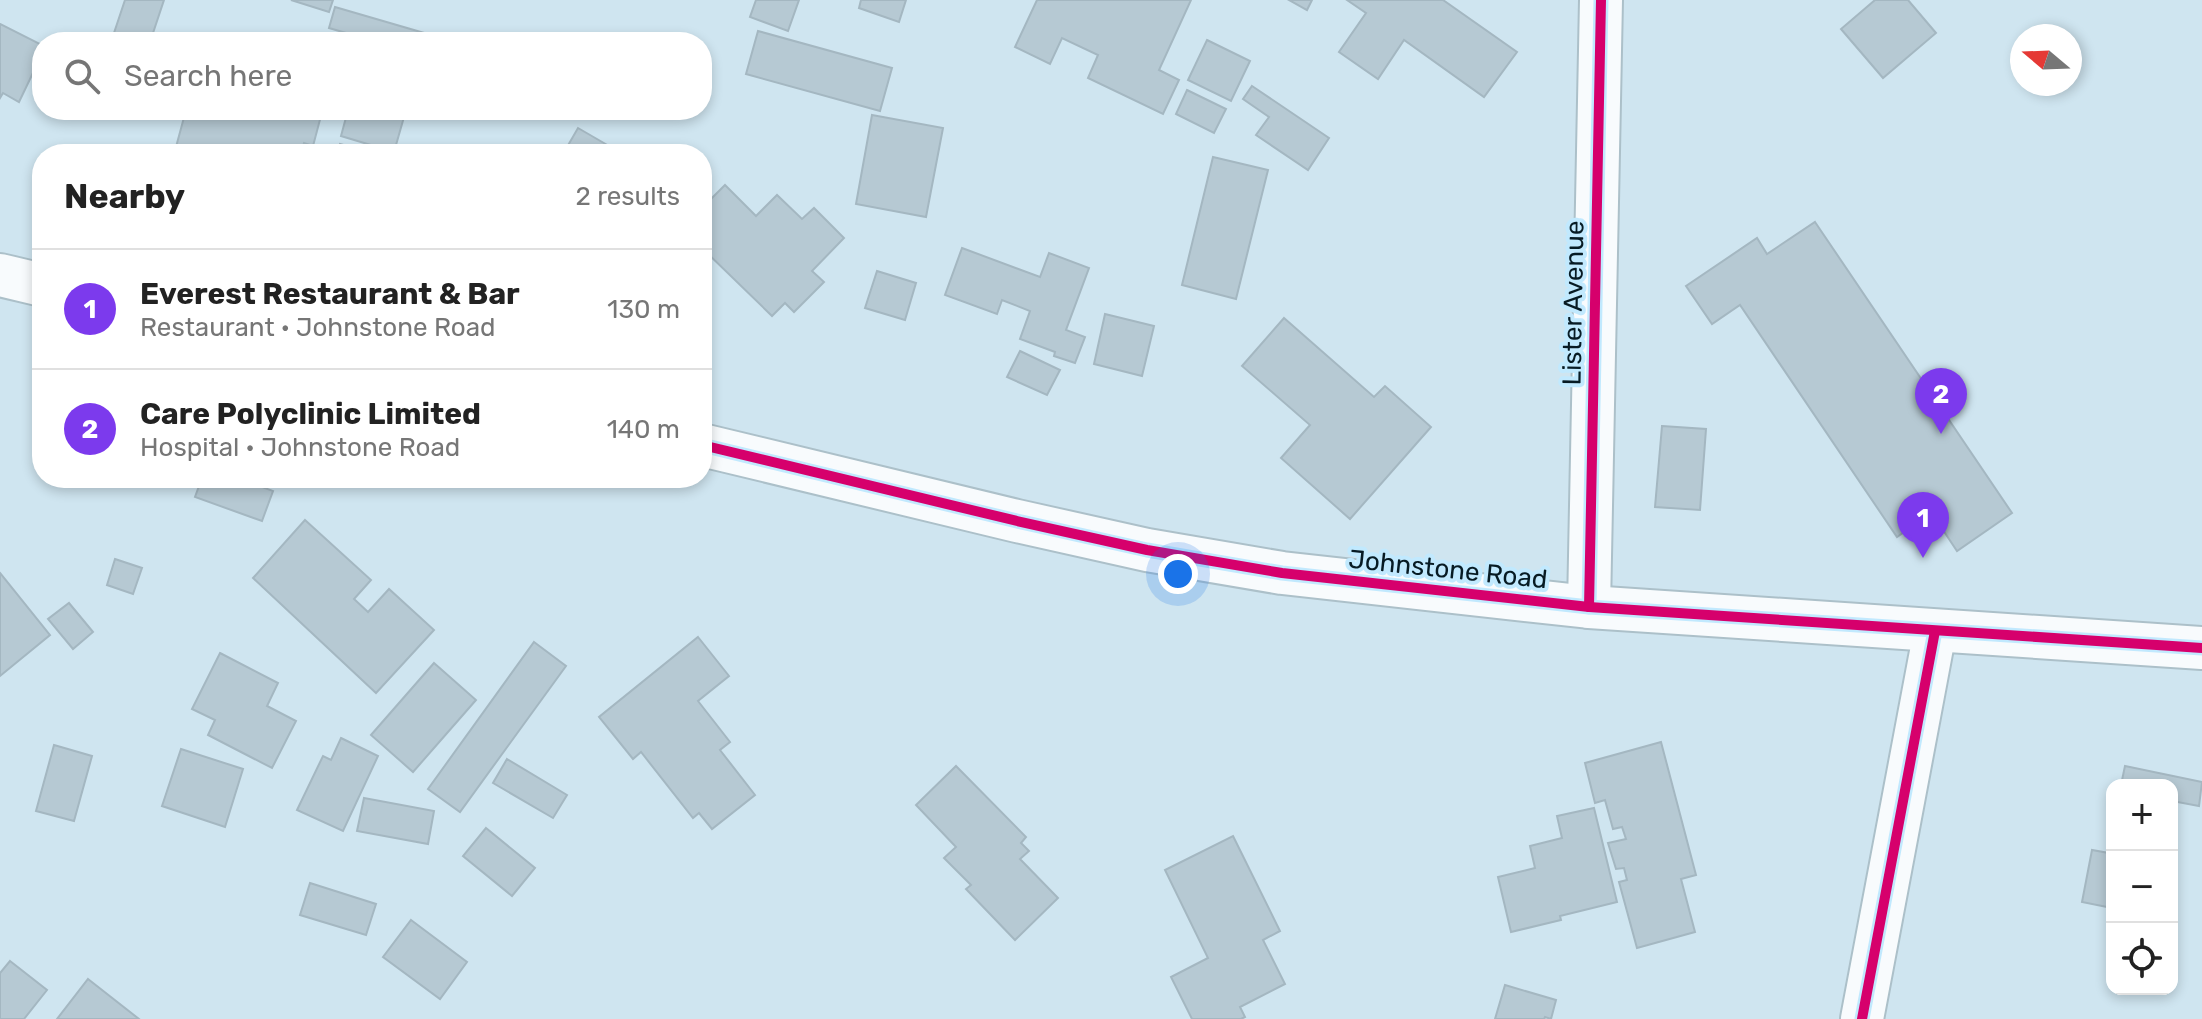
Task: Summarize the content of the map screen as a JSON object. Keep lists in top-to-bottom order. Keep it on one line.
{"streets":{"street":["Lister Avenue","Johnstone Road"]},"crossings":[["Lister Avenue","Johnstone Road"]],"north":"left","page":{"search":"Search here","heading":["Nearby","2 results"],"list":[{"mark":"1","name":"Everest Restaurant & Bar","note":"Restaurant · Johnstone Road","value":"130 m"},{"mark":"2","name":"Care Polyclinic Limited","note":"Hospital · Johnstone Road","value":"140 m"}],"pins":["2","1"],"map_buttons":["+","−"]}}
